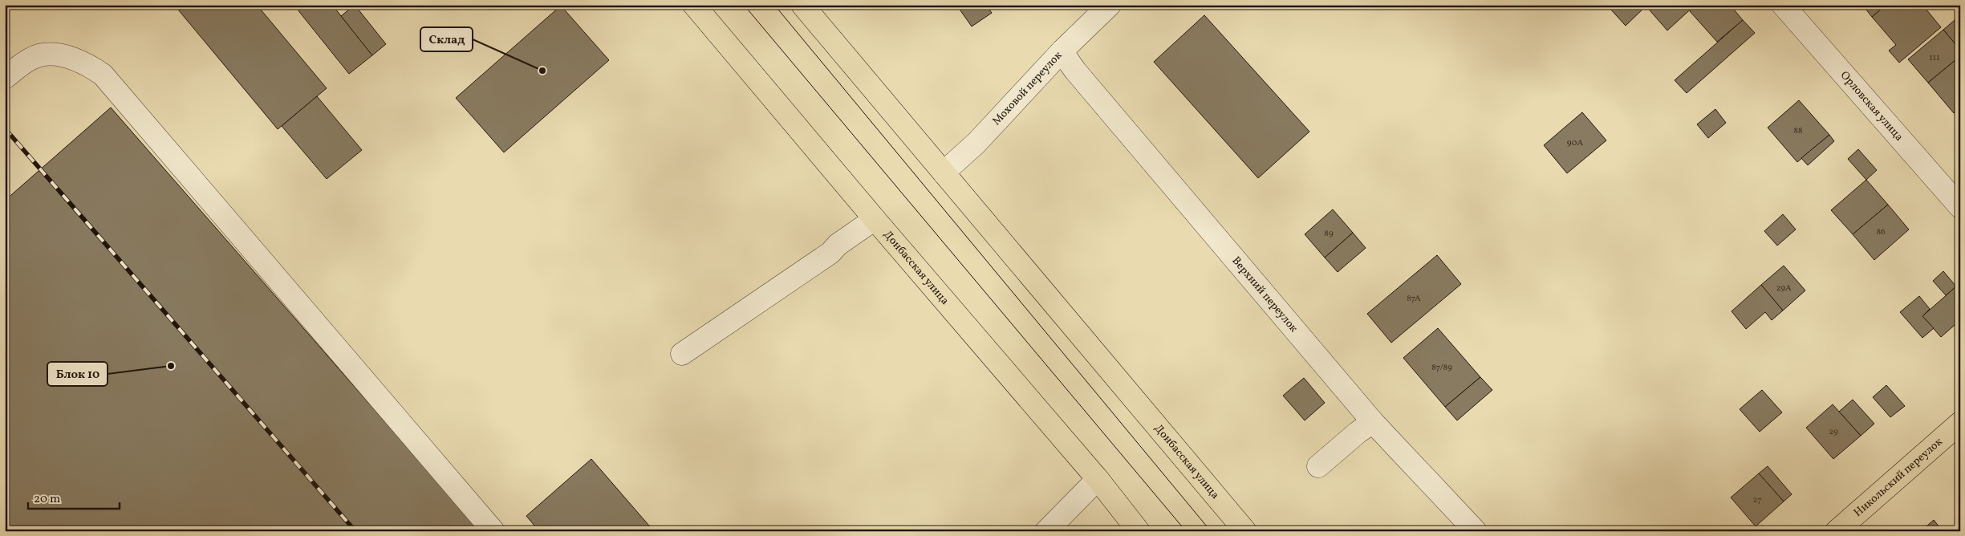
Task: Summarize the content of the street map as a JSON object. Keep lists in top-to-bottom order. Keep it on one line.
{"streets":{"main road":["Донбасская улица","Никольский переулок"],"street":["Моховой переулок","Орловская улица","Верхний переулок"]},"crossings":[["Моховой переулок","Донбасская улица"],["Моховой переулок","Верхний переулок"]],"places":["Склад","Блок 10"],"house_numbers":["111","88","90А","86","89","29А","87А","87/89","29","27"],"scale_bar":"20 m"}
